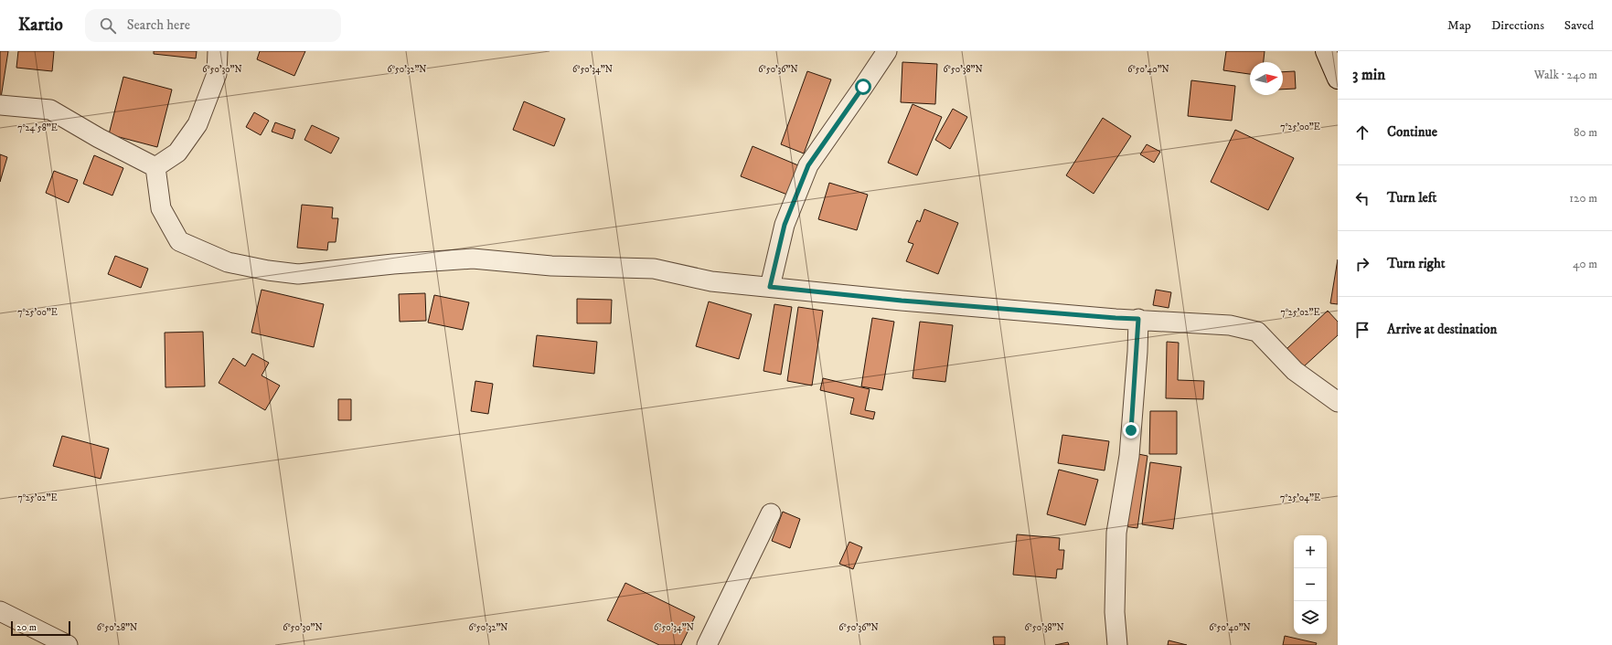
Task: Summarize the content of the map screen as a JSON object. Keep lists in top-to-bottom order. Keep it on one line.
{"scale_bar":"20 m","north":"right","page":{"header":"Kartio","search":"Search here","nav":["Map","Directions","Saved"],"heading":["3 min","Walk · 240 m"],"list":[["Continue","80 m"],["Turn left","120 m"],["Turn right","40 m"],"Arrive at destination"],"map_buttons":["+","−"],"scale":"20 m"},"coordinates":["6°50'30\"N","6°50'32\"N","6°50'34\"N","6°50'36\"N","6°50'38\"N","6°50'40\"N","7°25'00\"E","7°24'58\"E","7°25'02\"E","7°25'04\"E","6°50'28\"N"]}
